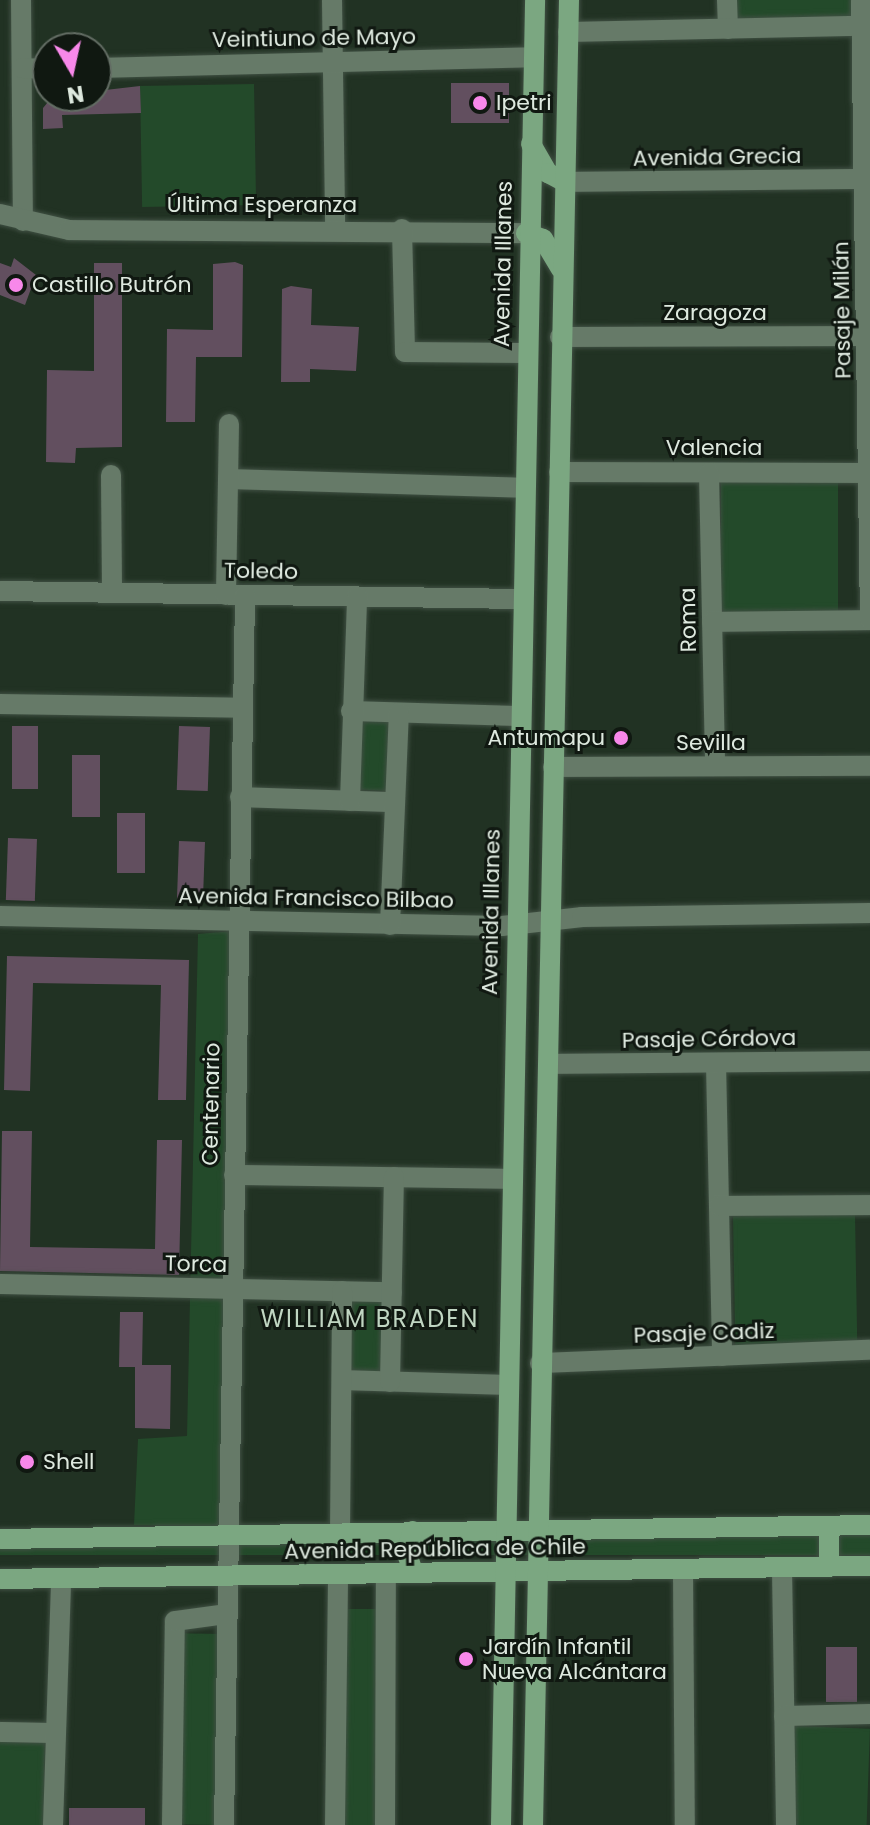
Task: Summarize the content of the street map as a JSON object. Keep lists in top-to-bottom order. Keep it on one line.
{"streets":{"main road":["Avenida Illanes","Avenida República de Chile"],"street":["Veintiuno de Mayo","Avenida Grecia","Última Esperanza","Pasaje Milán","Zaragoza","Valencia","Toledo","Roma","Sevilla","Avenida Francisco Bilbao","Pasaje Córdova","Centenario","Torca","Pasaje Cadiz"]},"crossings":[["Veintiuno de Mayo","Avenida Illanes"],["Avenida Grecia","Pasaje Milán"],["Última Esperanza","Avenida Illanes"],["Avenida Illanes","Toledo"],["Avenida Illanes","Avenida Francisco Bilbao"],["Avenida Illanes","Avenida República de Chile"],["Pasaje Milán","Zaragoza"],["Pasaje Milán","Valencia"],["Valencia","Roma"],["Toledo","Centenario"],["Roma","Sevilla"],["Avenida Francisco Bilbao","Centenario"],["Centenario","Torca"],["Centenario","Avenida República de Chile"]],"districts":["WILLIAM BRADEN"],"places":["Ipetri","Castillo Butrón","Antumapu","Shell","Jardín Infantil Nueva Alcántara"],"north":"bottom"}
